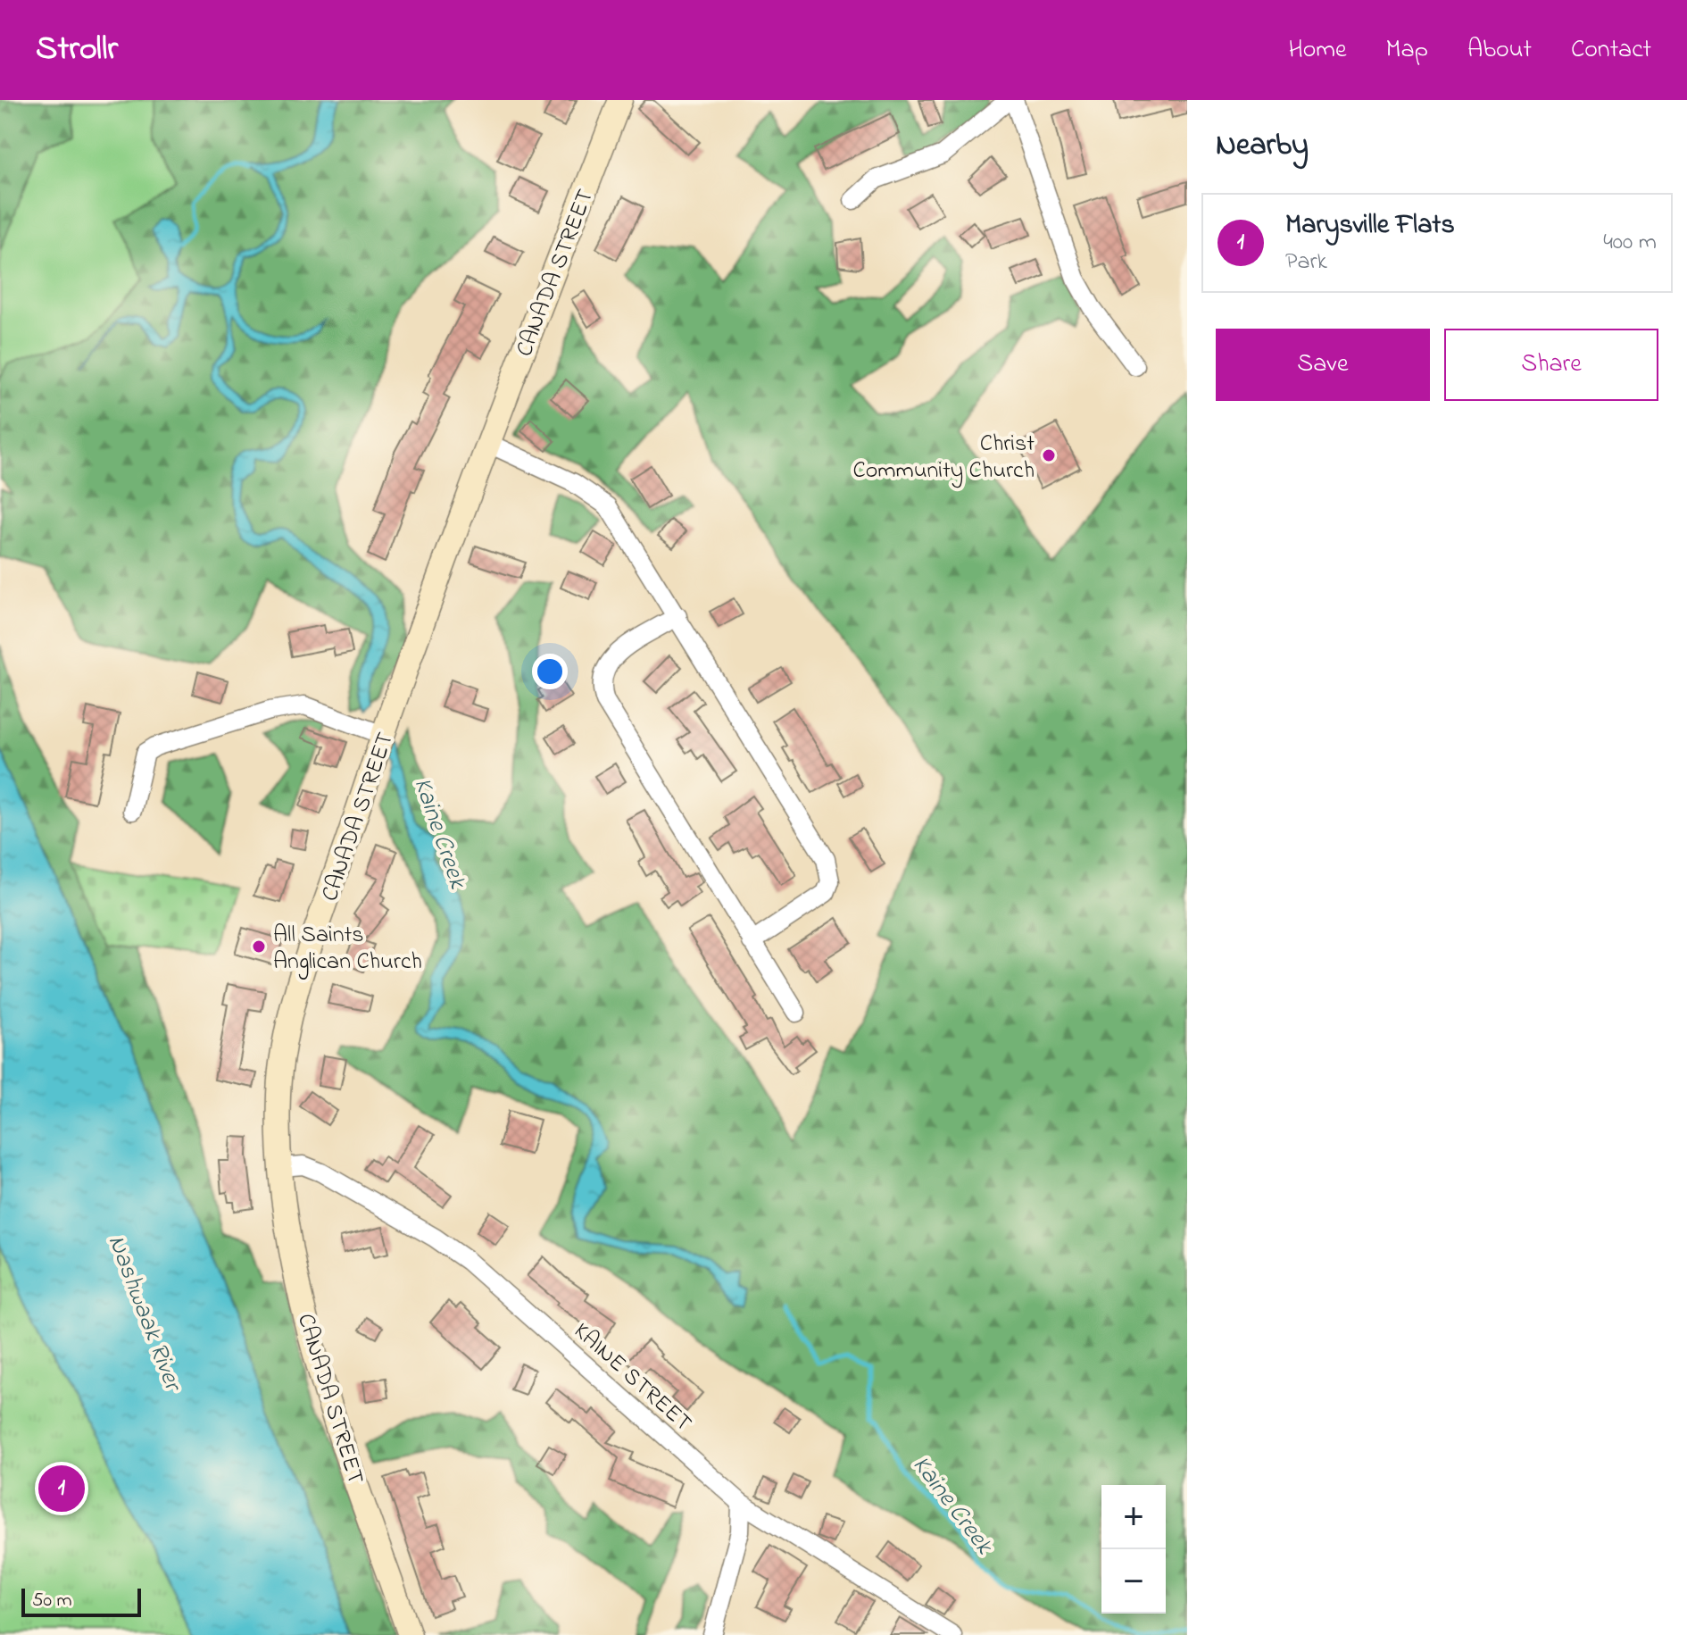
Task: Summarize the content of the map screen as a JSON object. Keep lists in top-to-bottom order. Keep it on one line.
{"streets":{"main road":["CANADA STREET"],"street":["KAINE STREET"]},"crossings":[["CANADA STREET","KAINE STREET"]],"water":["Kaine Creek","Nashwaak River"],"places":["Christ Community Church","All Saints Anglican Church"],"scale_bar":"50 m","page":{"header":"Strollr","nav":["Home","Map","About","Contact"],"heading":"Nearby","list":[{"mark":"1","name":"Marysville Flats","note":"Park","value":"400 m"}],"buttons":["Save","Share"],"pins":"1","map_buttons":["+","−"],"scale":"50 m"}}
